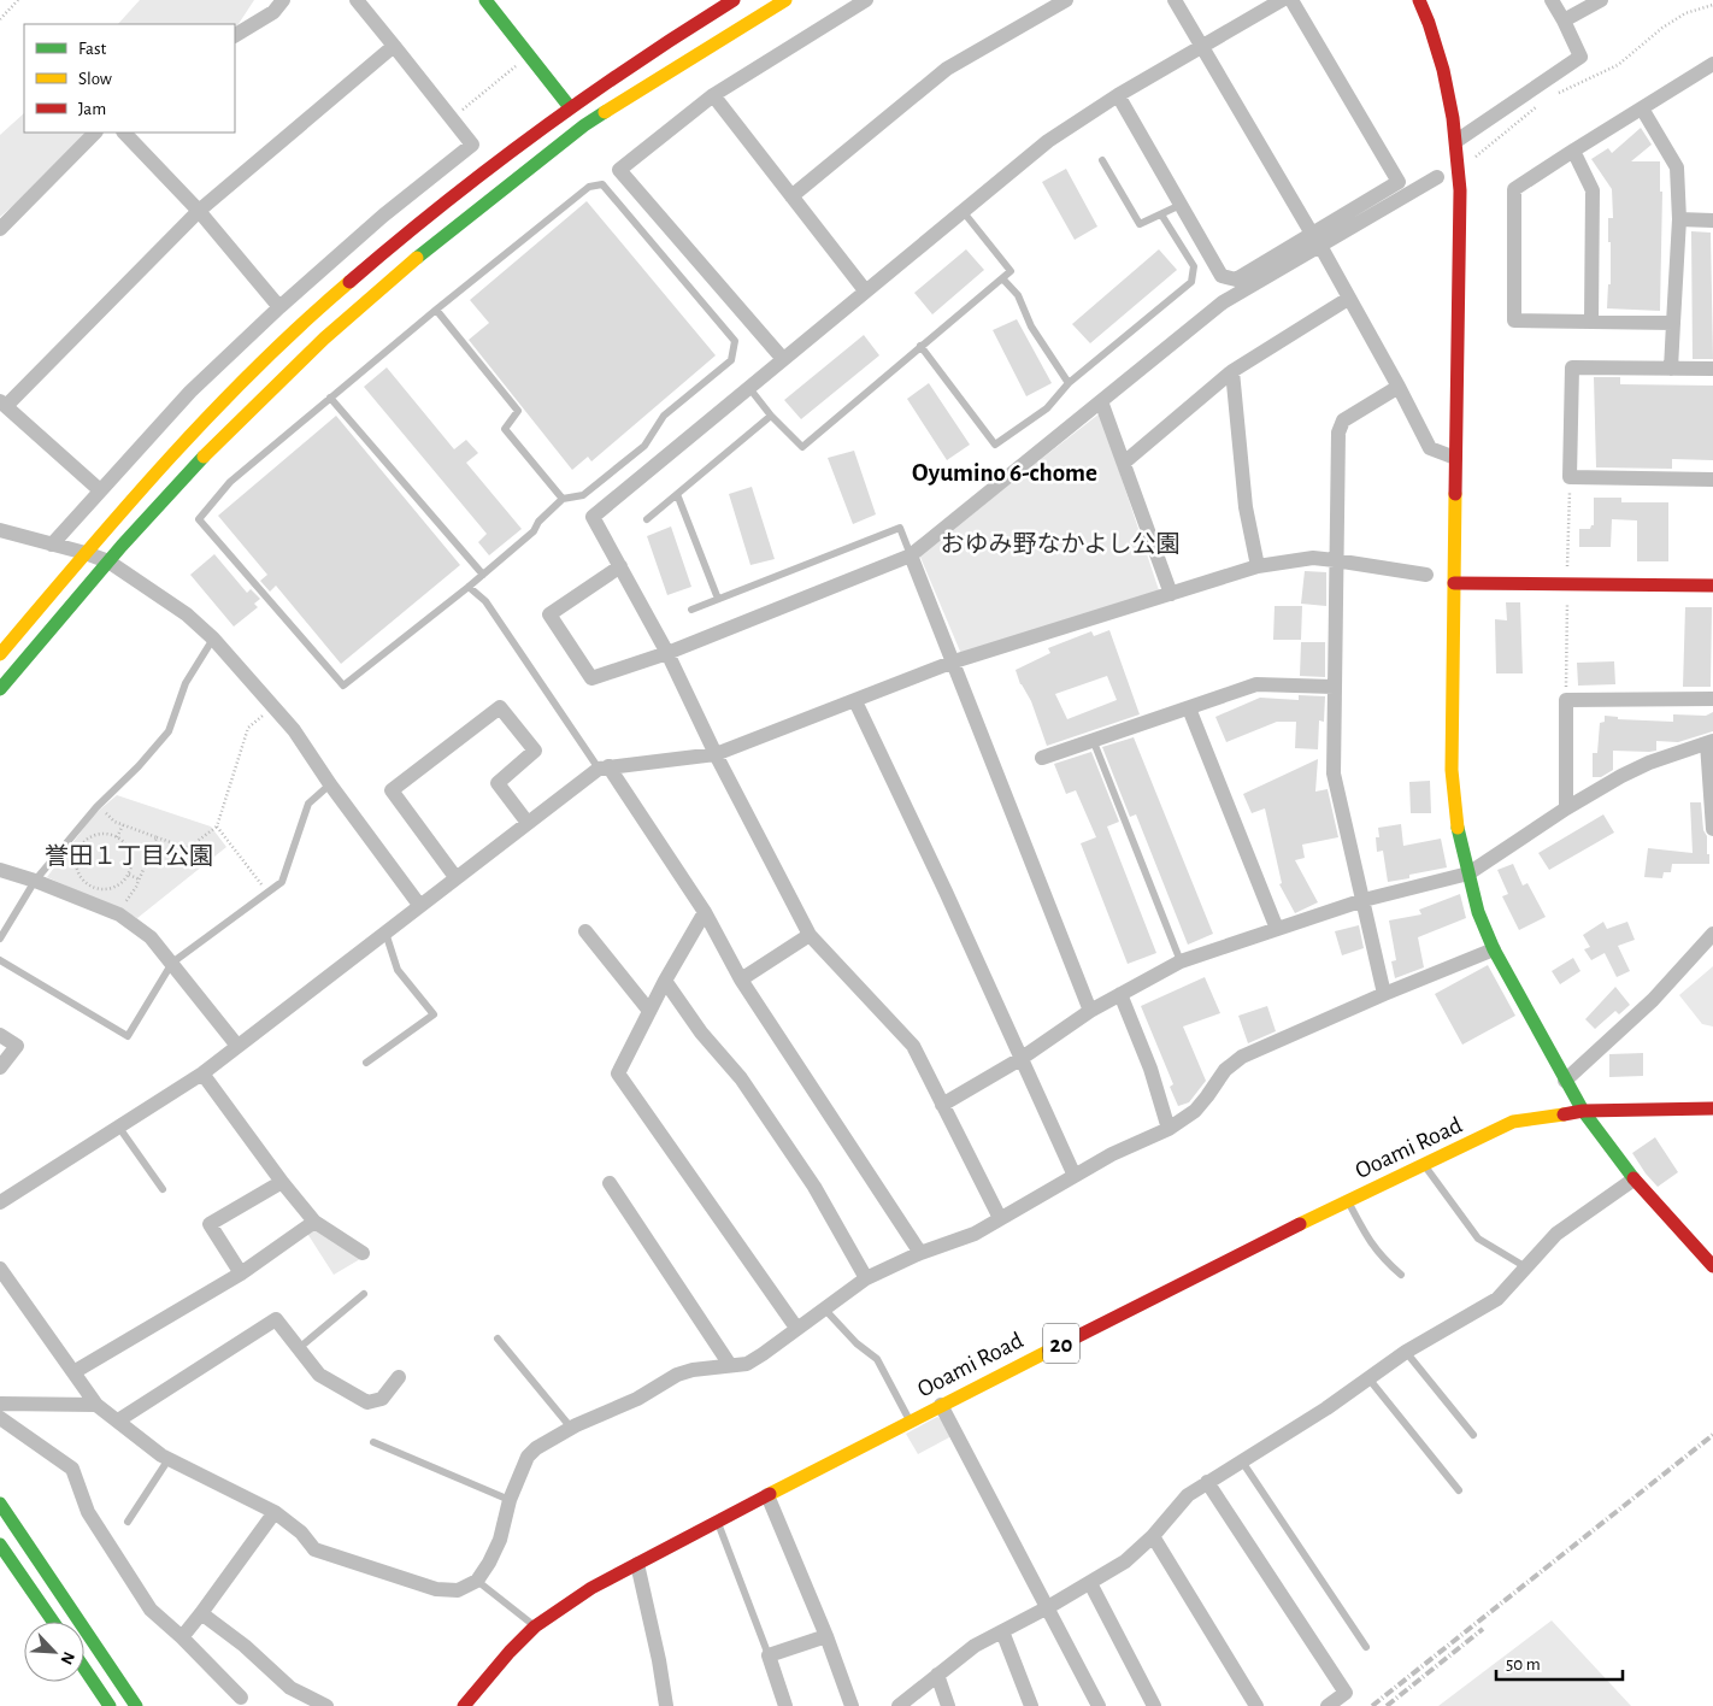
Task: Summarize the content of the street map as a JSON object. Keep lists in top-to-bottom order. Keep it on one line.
{"streets":{"street":["Ooami Road","20"]},"districts":["Oyumino 6-chome"],"parks":["おゆみ野なかよし公園","誉田１丁目公園"],"legend":["Fast","Slow","Jam"],"scale_bar":"50 m","north":"bottom right"}
